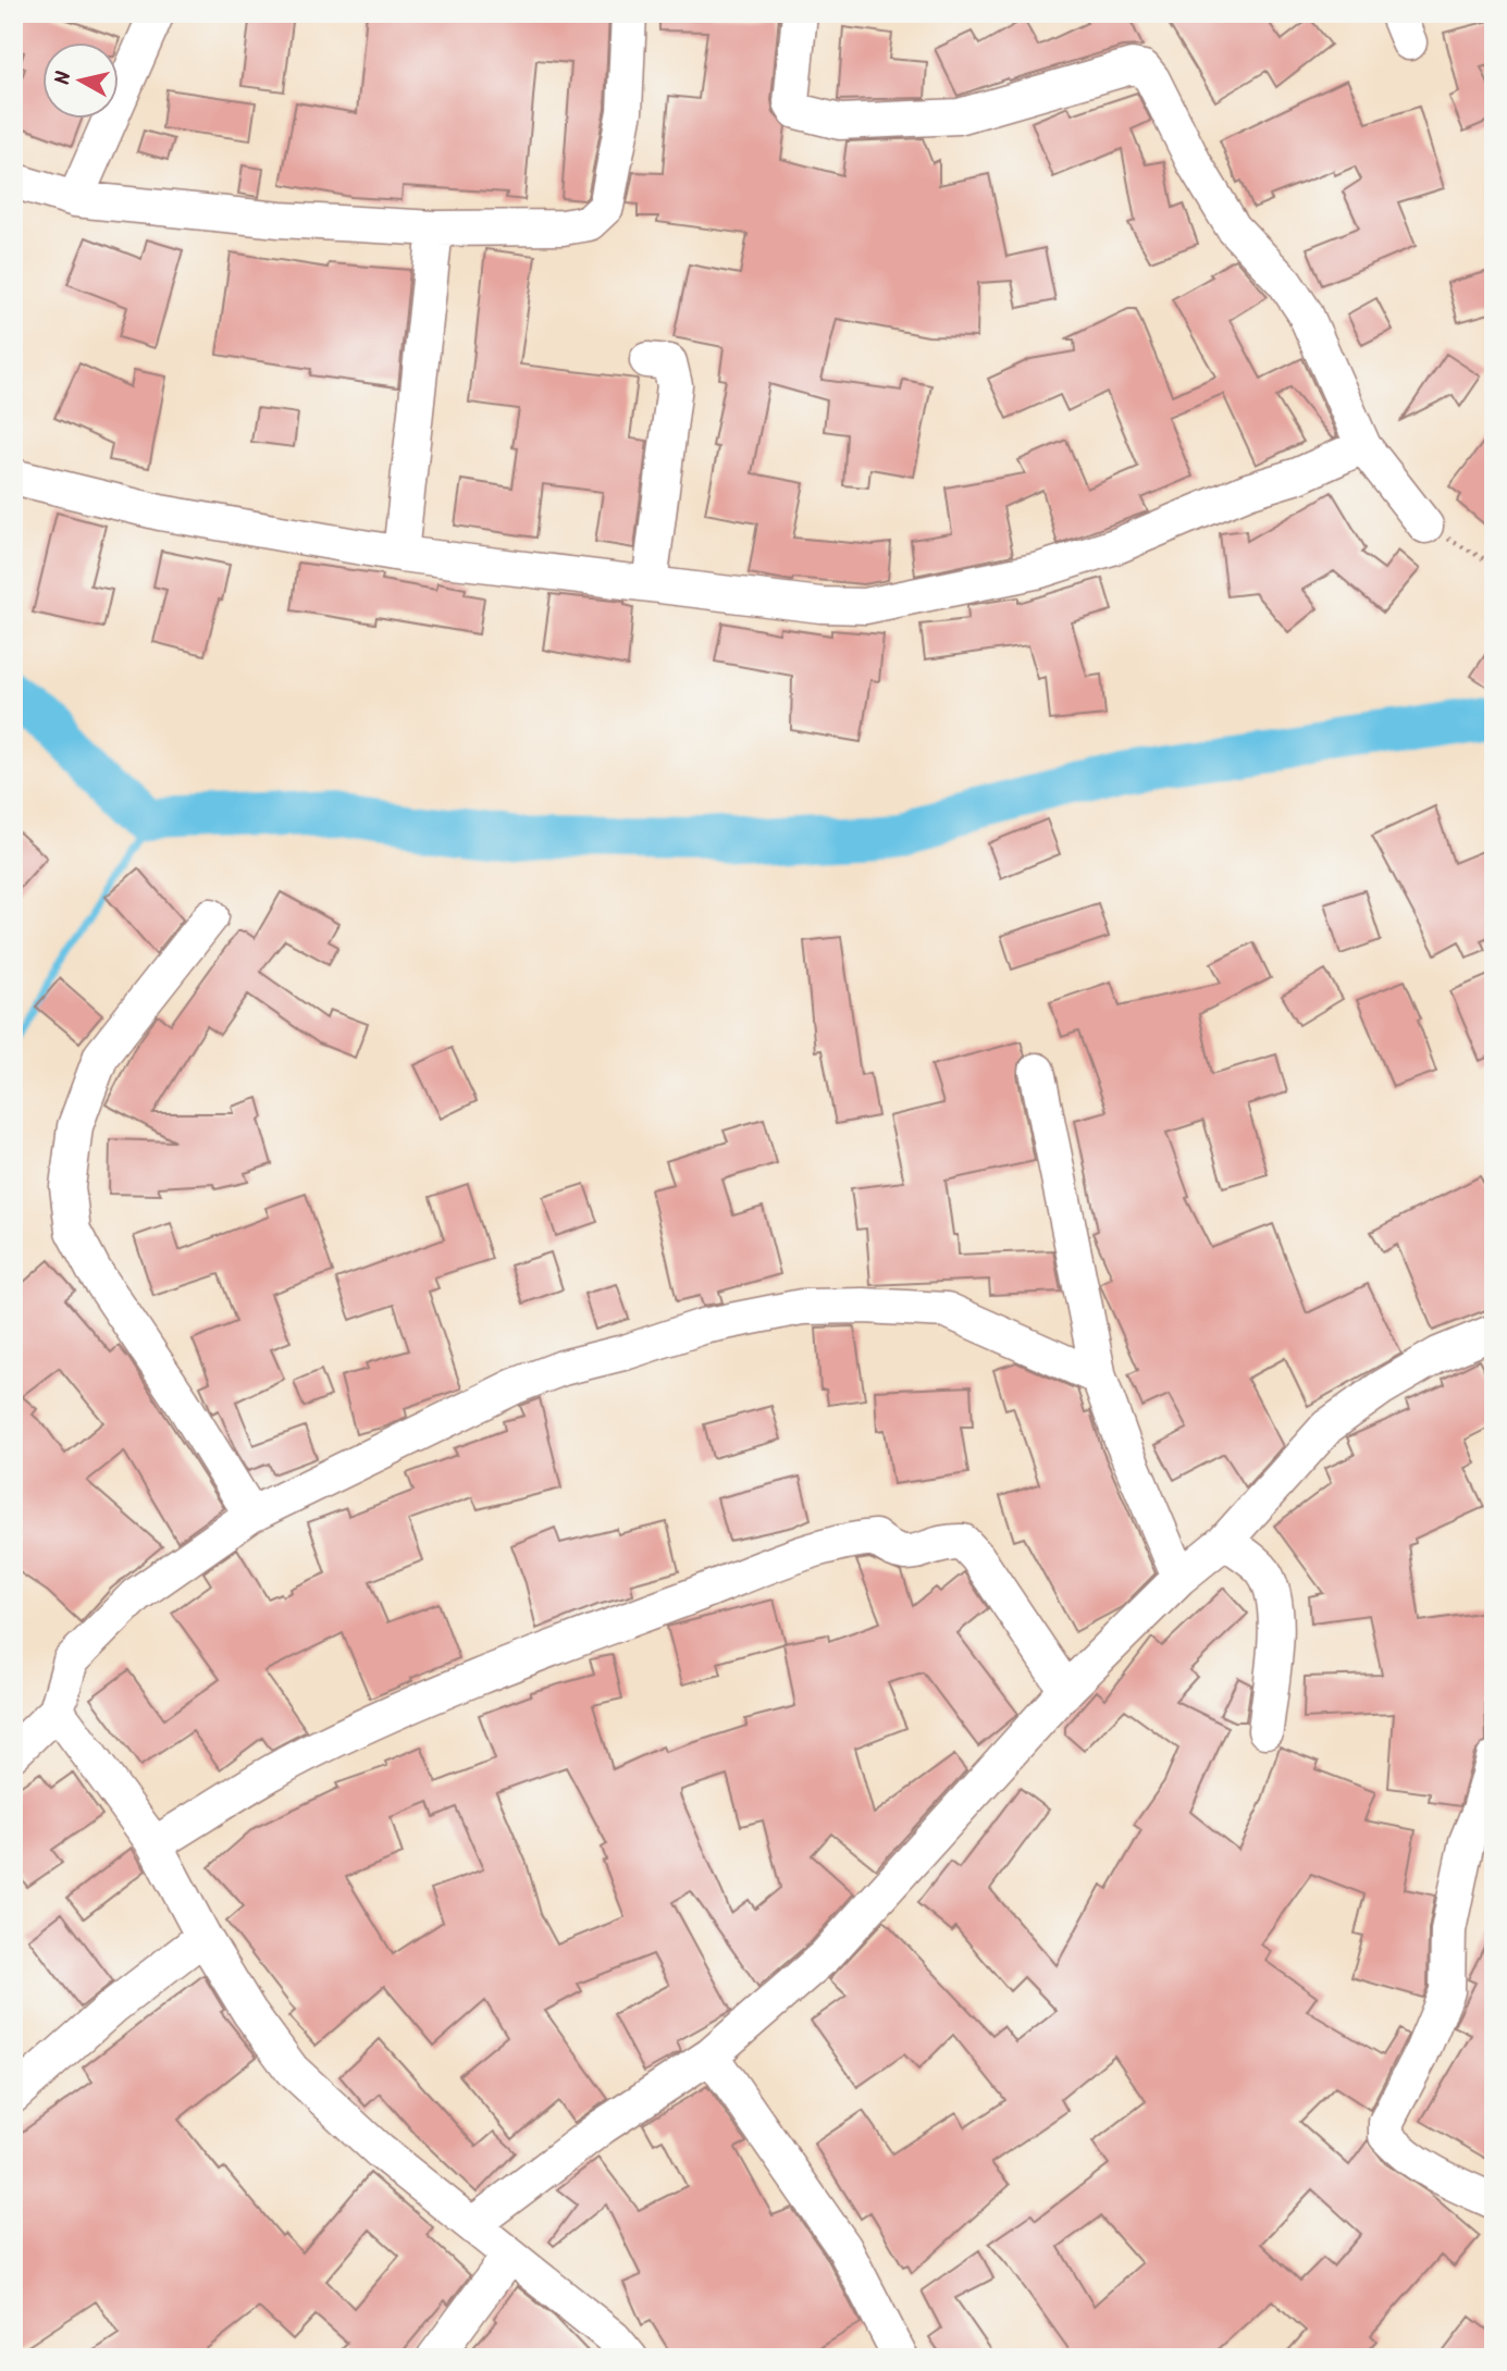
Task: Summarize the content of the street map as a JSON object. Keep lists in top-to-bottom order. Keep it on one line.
{"north":"left"}
